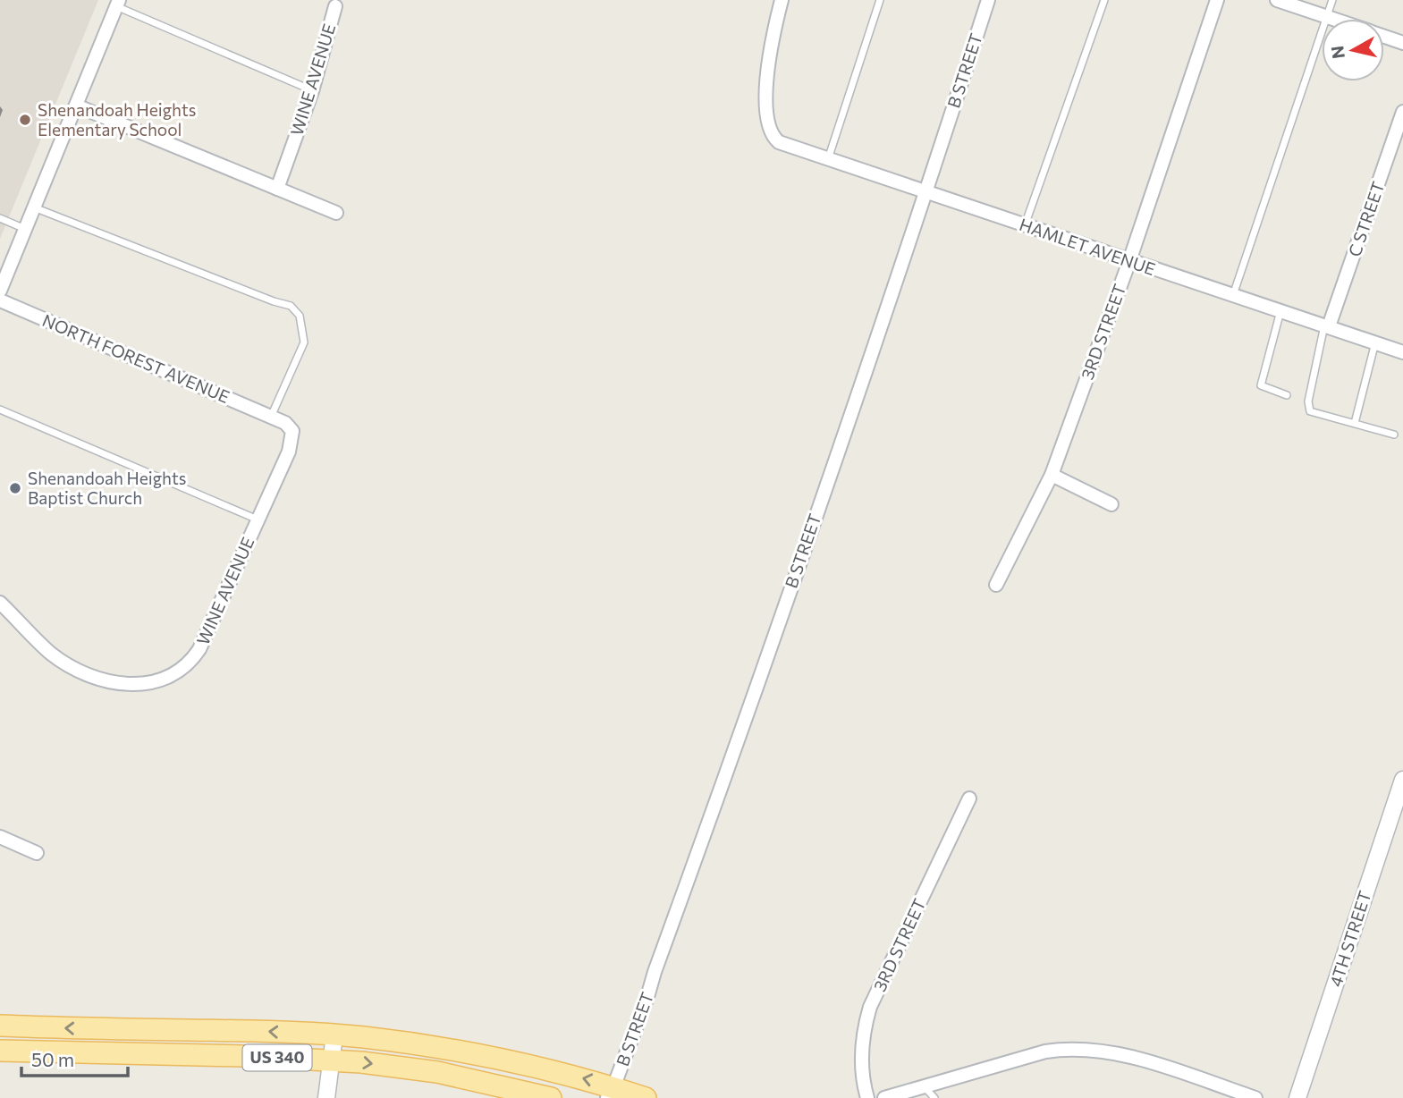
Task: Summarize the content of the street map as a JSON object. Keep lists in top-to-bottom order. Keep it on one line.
{"streets":{"main road":["US 340"],"street":["B STREET","WINE AVENUE","C STREET","HAMLET AVENUE","3RD STREET","NORTH FOREST AVENUE","4TH STREET"]},"crossings":[["B STREET","HAMLET AVENUE"],["B STREET","US 340"],["WINE AVENUE","NORTH FOREST AVENUE"],["C STREET","HAMLET AVENUE"],["HAMLET AVENUE","3RD STREET"]],"places":["Shenandoah Heights Elementary School","Shenandoah Heights Baptist Church"],"scale_bar":"50 m","north":"left"}
